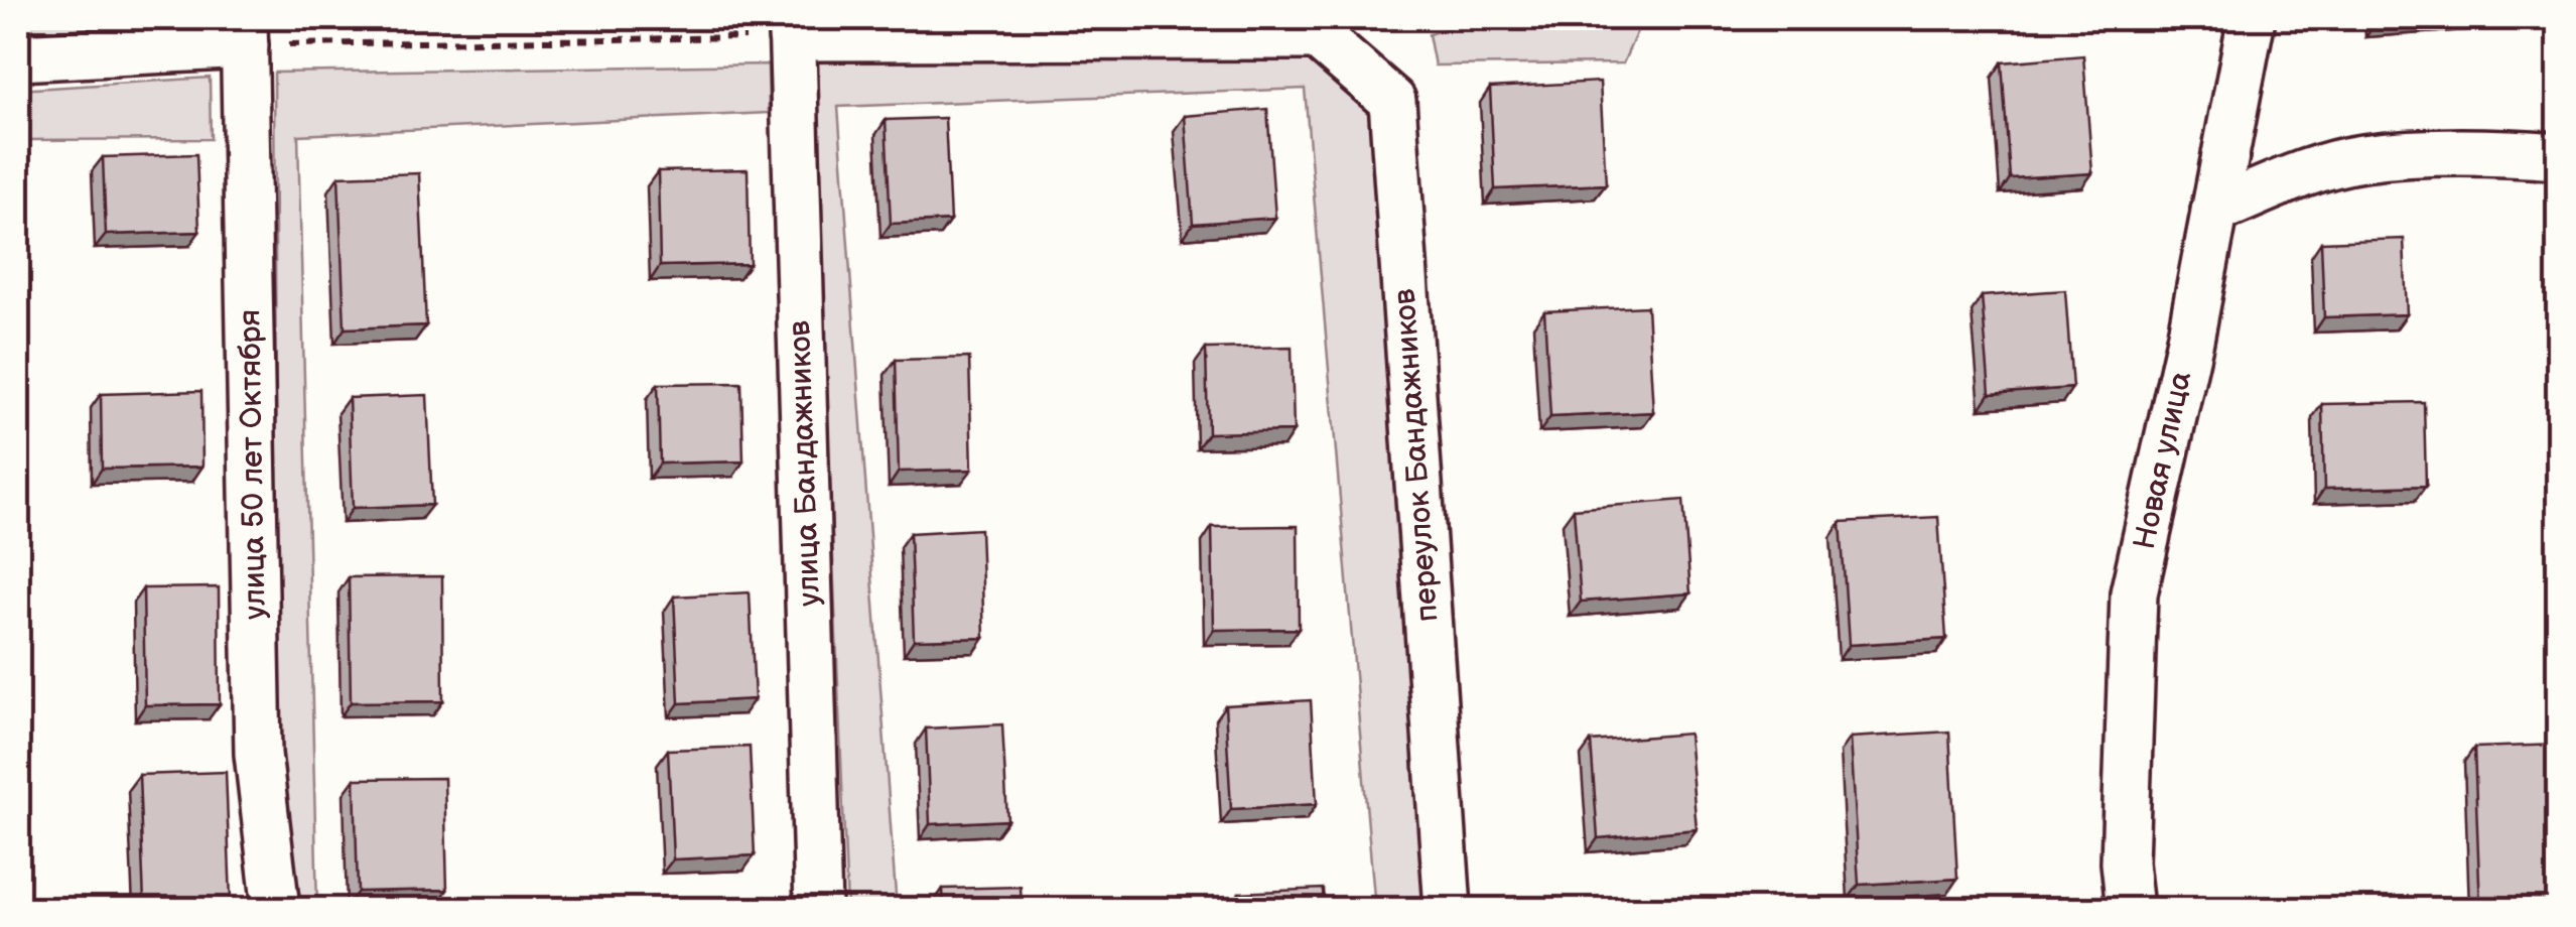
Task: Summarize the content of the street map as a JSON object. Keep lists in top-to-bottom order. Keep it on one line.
{"streets":{"street":["переулок Бандажников","Новая улица","улица Бандажников","улица 50 лет Октября"]},"crossings":[["переулок Бандажников","улица Бандажников"]]}
